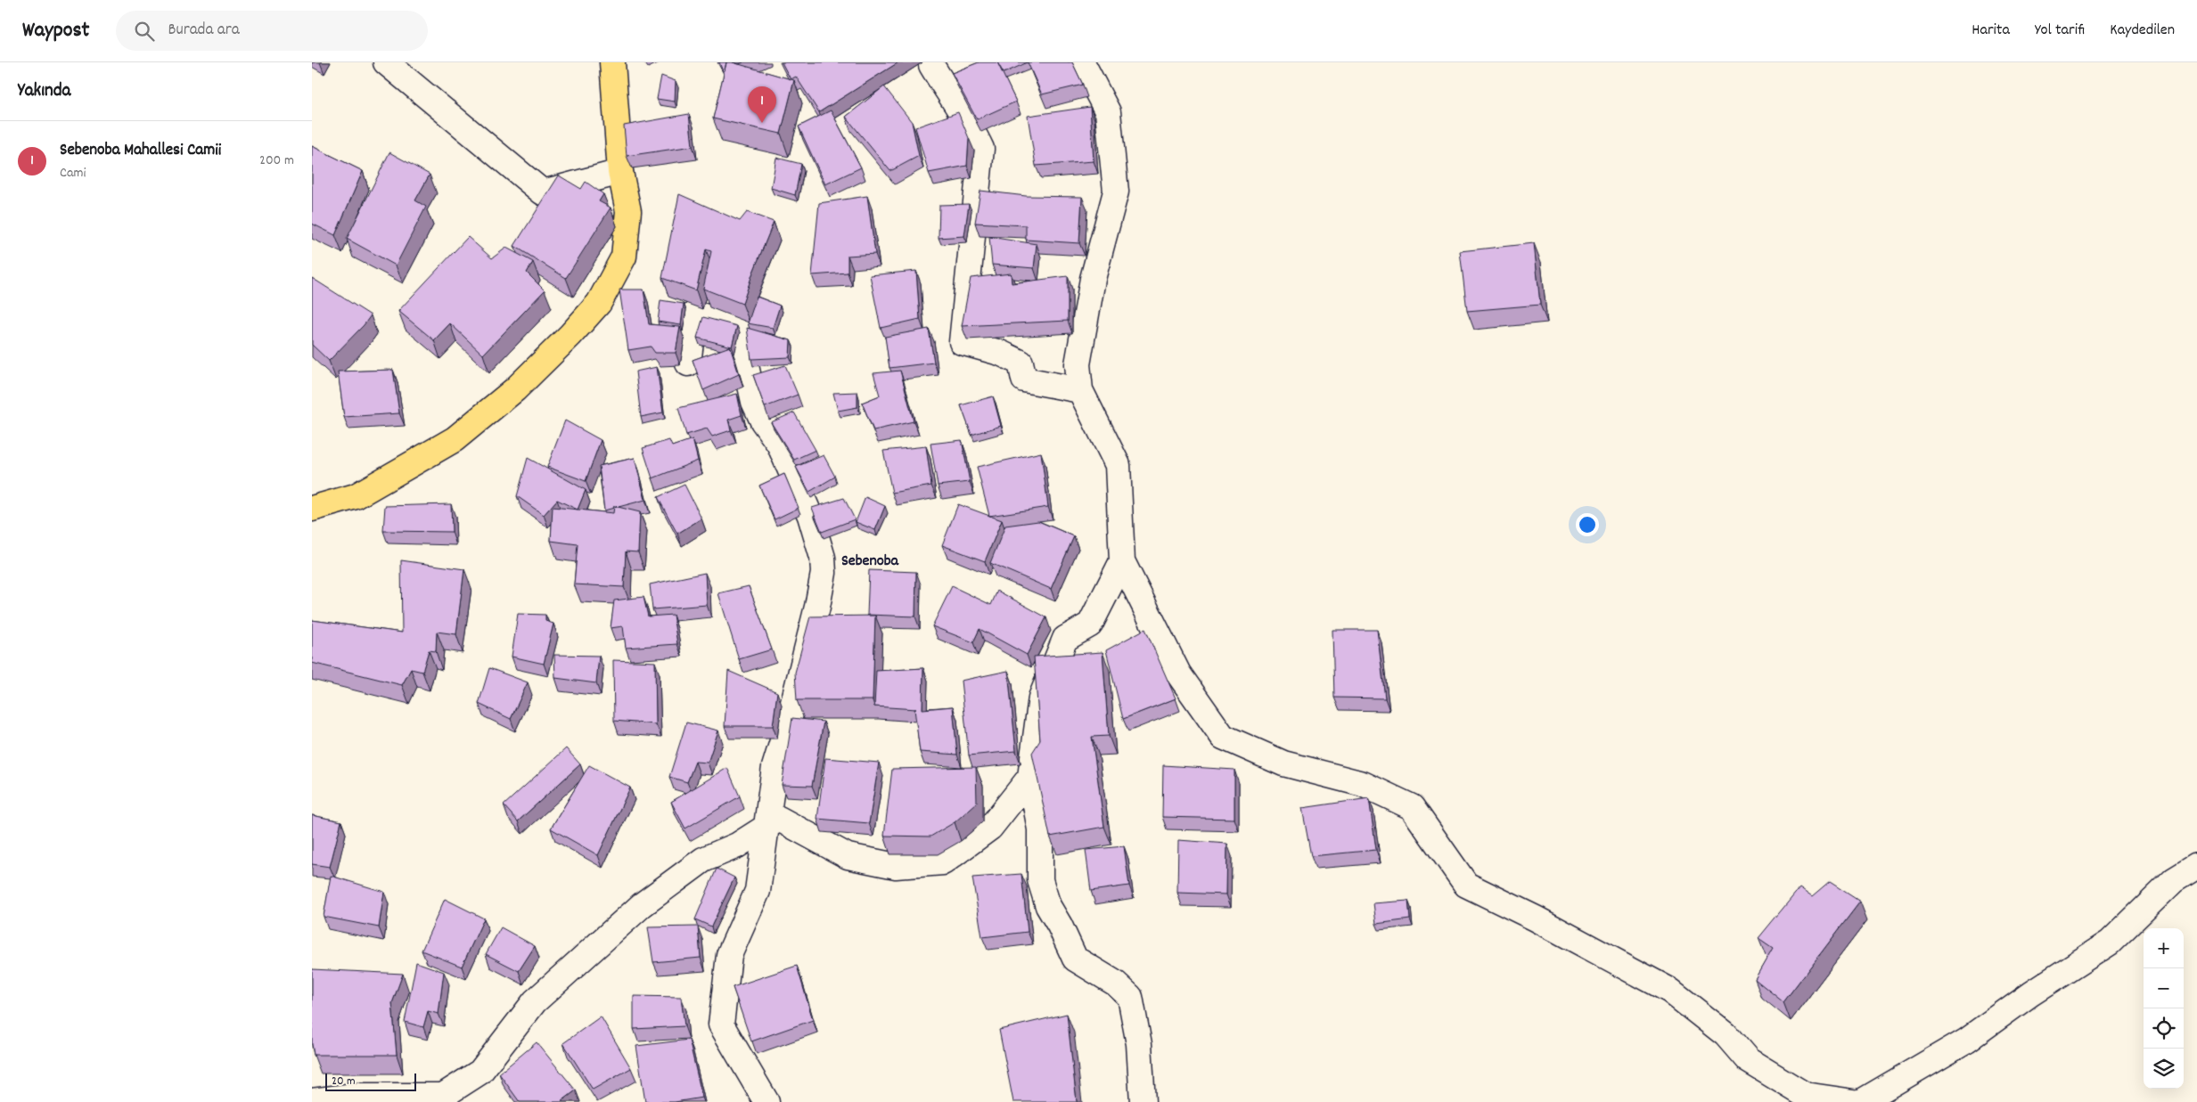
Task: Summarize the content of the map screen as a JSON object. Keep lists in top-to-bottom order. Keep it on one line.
{"districts":["Sebenoba"],"scale_bar":"20 m","page":{"header":"Waypost","search":"Burada ara","nav":["Harita","Yol tarifi","Kaydedilen"],"heading":"Yakında","pins":"1","list":[{"mark":"1","name":"Sebenoba Mahallesi Camii","note":"Cami","value":"200 m"}],"map_buttons":["+","−"],"scale":"20 m"}}
